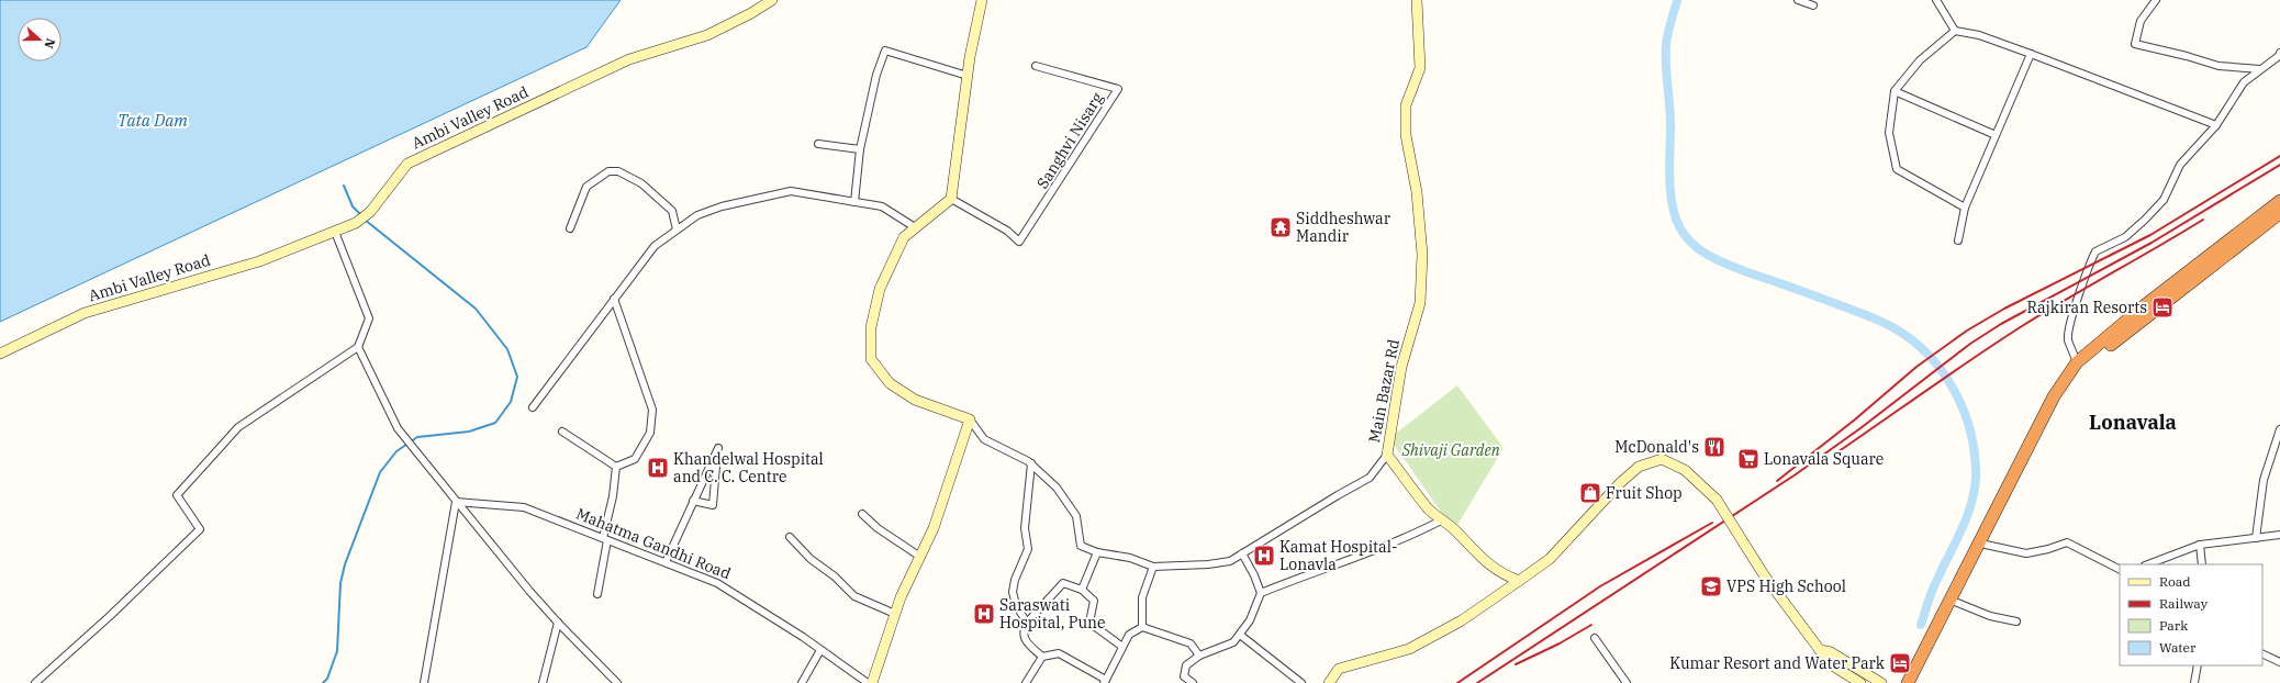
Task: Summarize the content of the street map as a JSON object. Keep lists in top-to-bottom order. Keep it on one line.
{"streets":{"main road":["Ambi Valley Road","Main Bazar Rd"],"street":["Sanghvi Nisarg","Mahatma Gandhi Road"]},"districts":["Lonavala"],"water":["Tata Dam"],"parks":["Shivaji Garden"],"places":{"temple":["Siddheshwar Mandir"],"hotel":["Rajkiran Resorts","Kumar Resort and Water Park"],"restaurant":["McDonald's"],"supermarket":["Lonavala Square"],"hospital":["Khandelwal Hospital and C. C. Centre","Kamat Hospital- Lonavla","Saraswati Hospital, Pune"],"shop":["Fruit Shop"],"school or university":["VPS High School"]},"legend":["Road","Railway","Park","Water"],"north":"right"}
